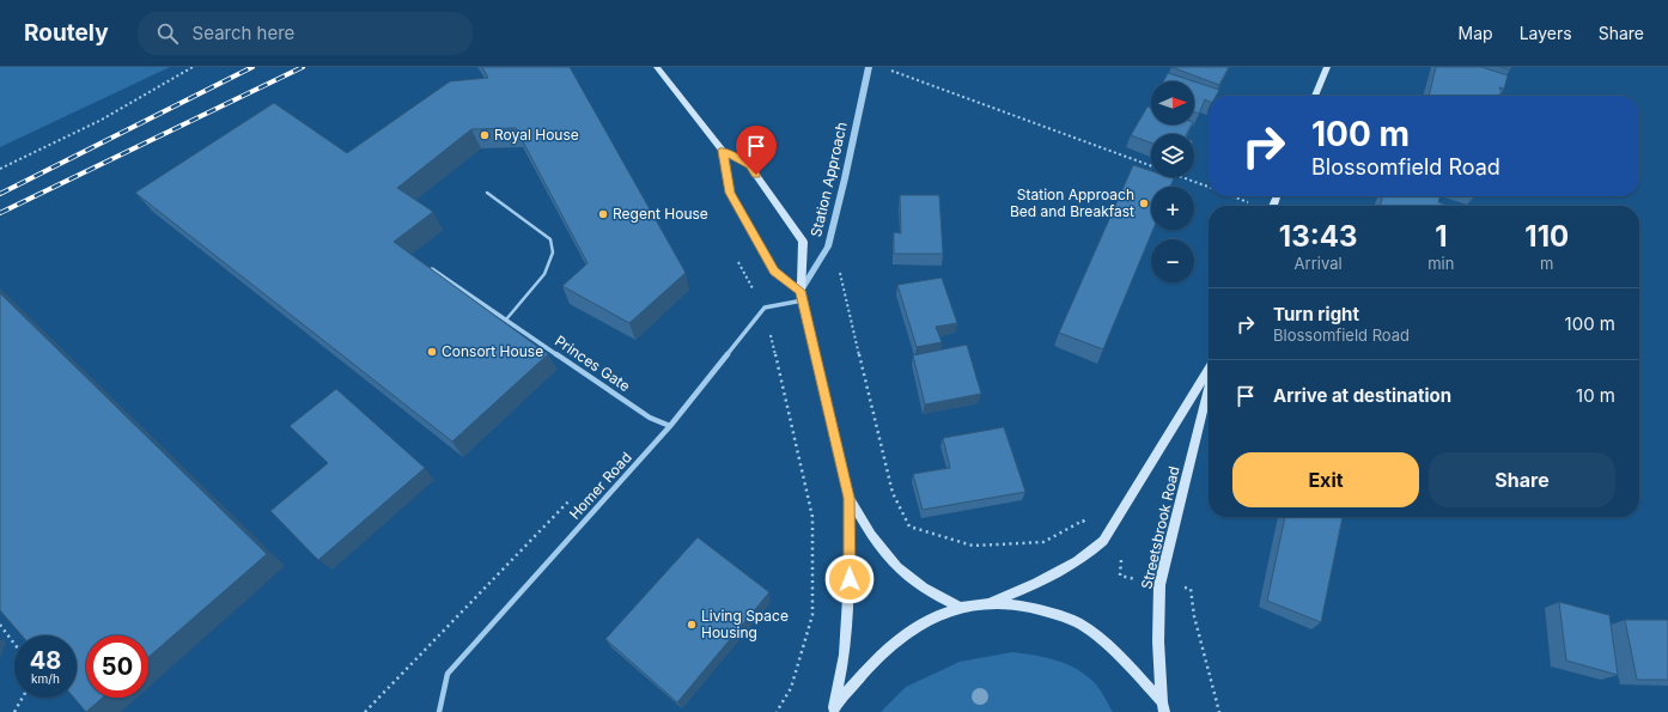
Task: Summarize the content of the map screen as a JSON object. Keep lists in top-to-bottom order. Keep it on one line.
{"streets":{"main road":["Streetsbrook Road"],"street":["Station Approach","Princes Gate","Homer Road"]},"crossings":[["Princes Gate","Homer Road"]],"places":["Royal House","Station Approach Bed and Breakfast","Regent House","Consort House","Living Space Housing"],"north":"right","page":{"header":"Routely","search":"Search here","nav":["Map","Layers","Share"],"map_buttons":["+","−"],"turn":["100 m","Blossomfield Road"],"eta":["13:43","Arrival","1","min","110","m"],"list":[{"name":"Turn right","note":"Blossomfield Road","value":"100 m"},{"name":"Arrive at destination","value":"10 m"}],"buttons":["Exit","Share"],"speed":"48 km/h","limit":"50"}}
